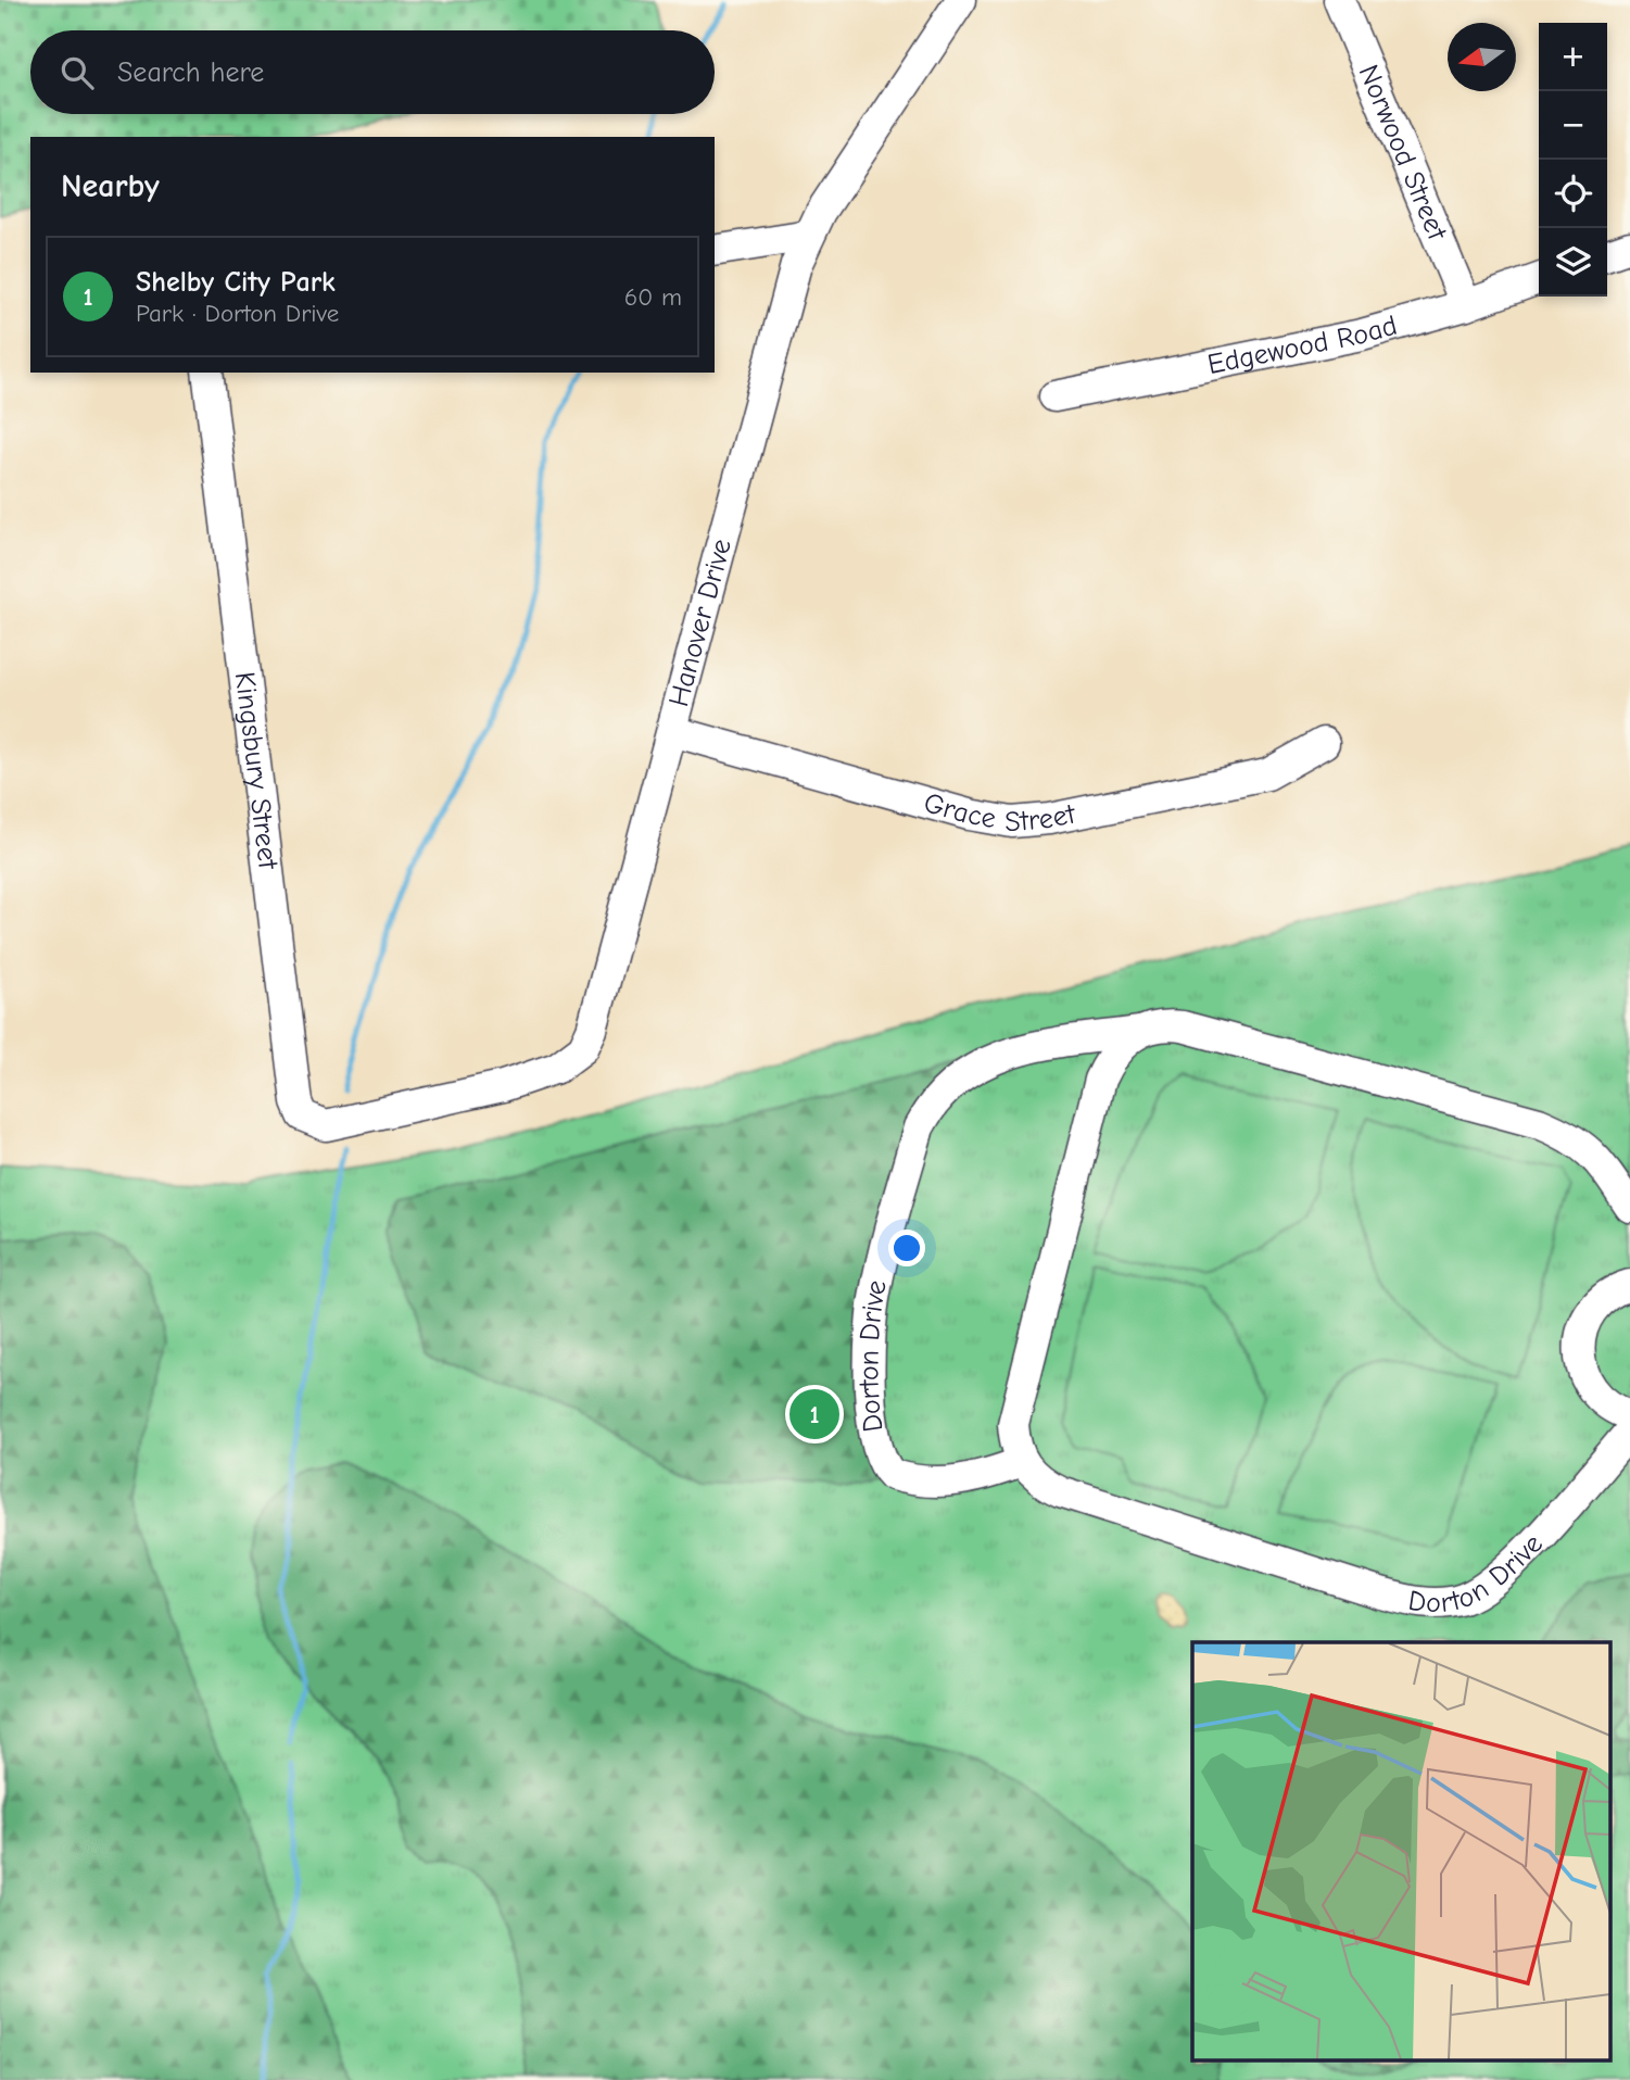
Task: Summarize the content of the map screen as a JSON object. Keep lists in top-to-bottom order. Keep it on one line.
{"streets":{"street":["Norwood Street","Edgewood Road","Hanover Drive","Kingsbury Street","Grace Street","Dorton Drive"]},"crossings":[["Norwood Street","Edgewood Road"],["Hanover Drive","Kingsbury Street"],["Hanover Drive","Grace Street"]],"north":"left","page":{"map_buttons":["+","−"],"search":"Search here","heading":"Nearby","list":[{"mark":"1","name":"Shelby City Park","note":"Park · Dorton Drive","value":"60 m"}],"pins":"1"}}
